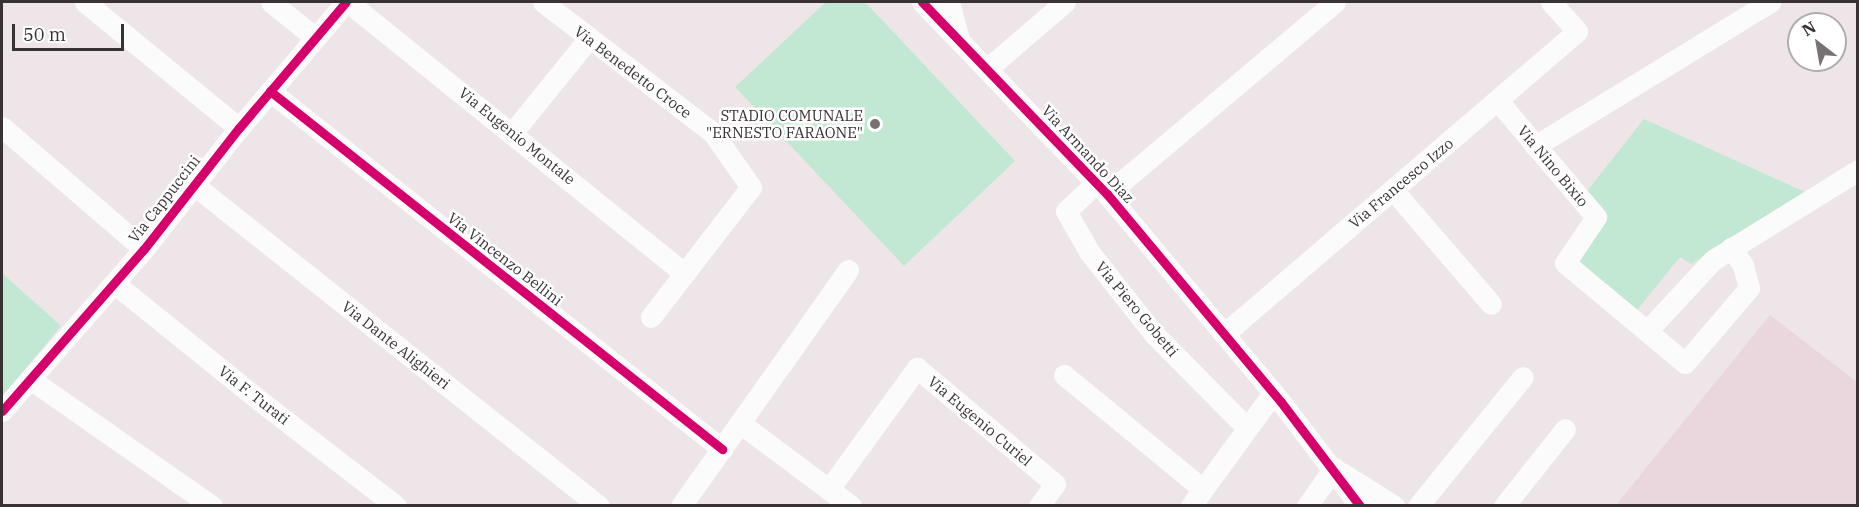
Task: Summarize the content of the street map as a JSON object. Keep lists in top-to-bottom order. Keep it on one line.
{"streets":{"street":["Via Benedetto Croce","Via Eugenio Montale","Via Armando Diaz","Via Nino Bixio","Via Francesco Izzo","Via Cappuccini","Via Vincenzo Bellini","Via Piero Gobetti","Via Dante Alighieri","Via F. Turati","Via Eugenio Curiel"]},"crossings":[["Via Benedetto Croce","Via Eugenio Montale"],["Via Eugenio Montale","Via Cappuccini"],["Via Armando Diaz","Via Francesco Izzo"],["Via Armando Diaz","Via Piero Gobetti"],["Via Nino Bixio","Via Francesco Izzo"],["Via Cappuccini","Via Vincenzo Bellini"],["Via Cappuccini","Via Dante Alighieri"],["Via Cappuccini","Via F. Turati"]],"places":["STADIO COMUNALE \"ERNESTO FARAONE\""],"scale_bar":"50 m","north":"top left"}
